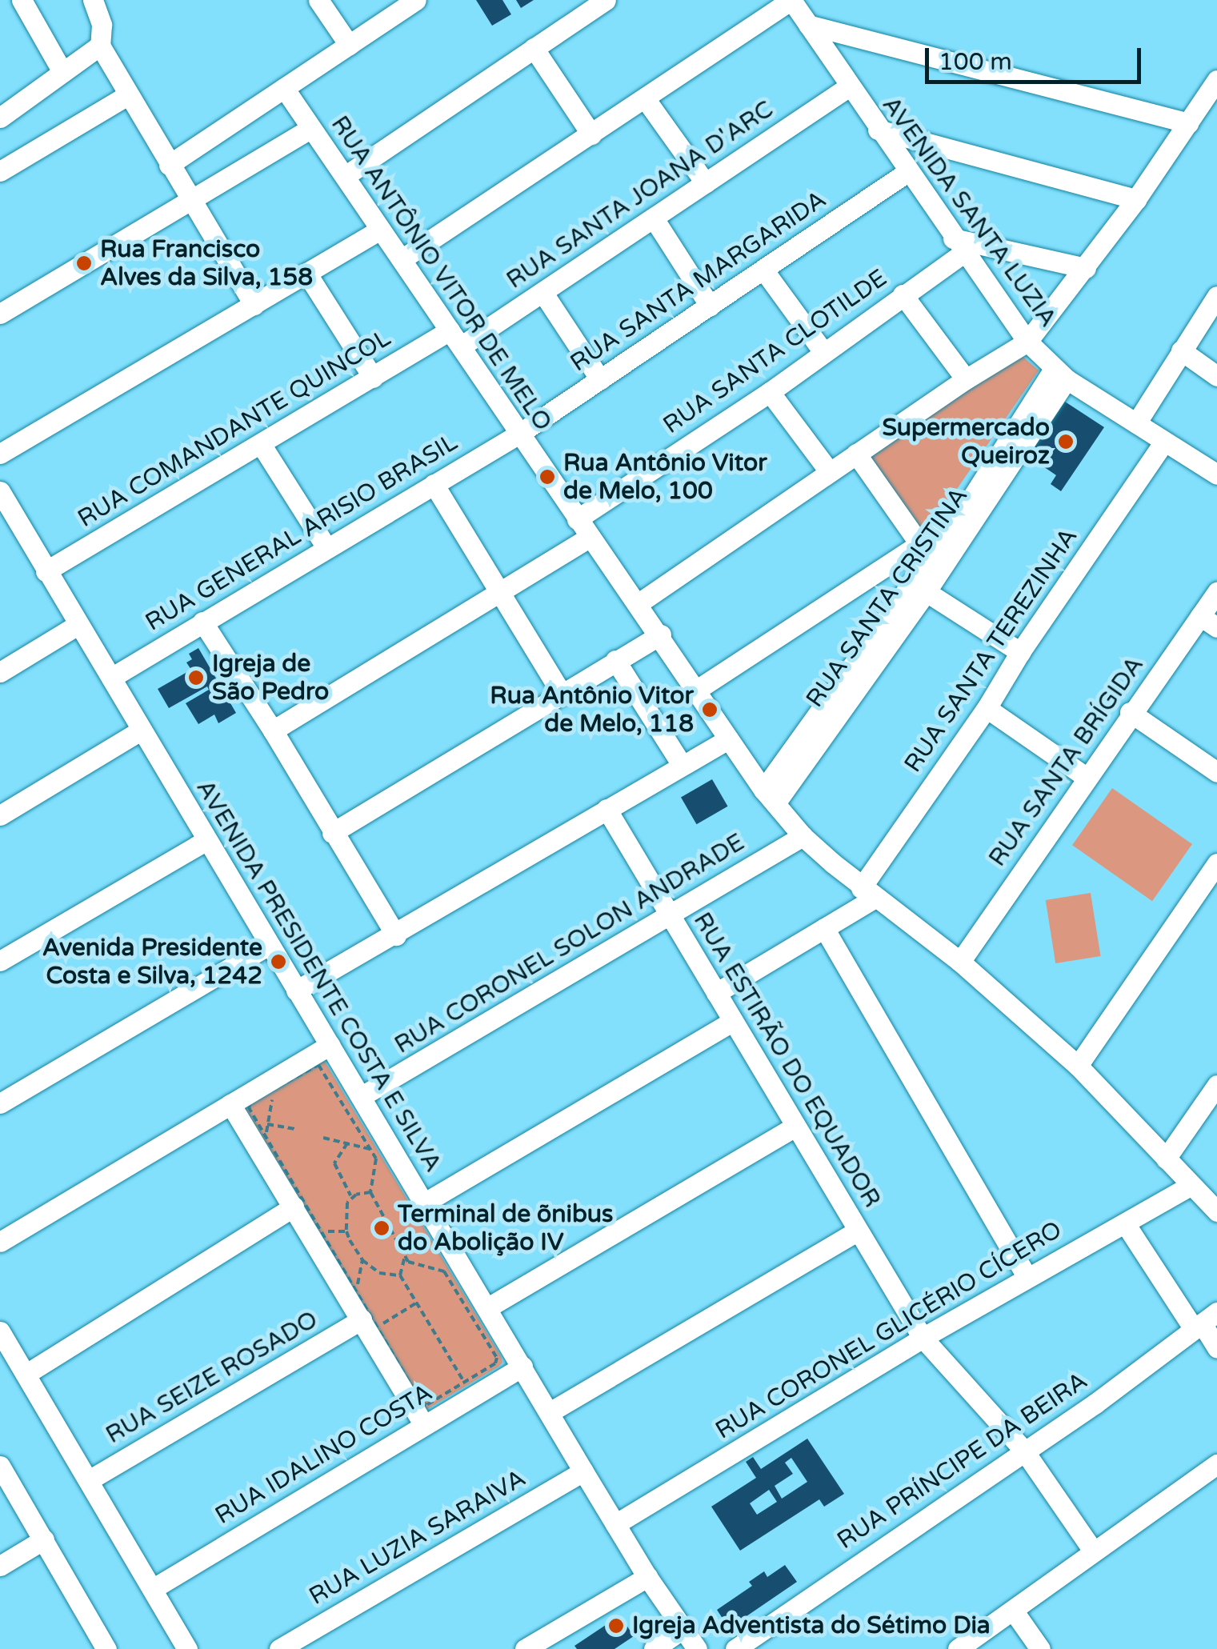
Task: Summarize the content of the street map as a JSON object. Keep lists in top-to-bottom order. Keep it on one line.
{"streets":{"street":["RUA SANTA JOANA D'ARC","AVENIDA SANTA LUZIA","RUA ANTÔNIO VITOR DE MELO","RUA SANTA MARGARIDA","RUA SANTA CLOTILDE","RUA COMANDANTE QUINCOL","RUA GENERAL ARISIO BRASIL","RUA SANTA CRISTINA","RUA SANTA TEREZINHA","RUA SANTA BRÍGIDA","RUA CORONEL SOLON ANDRADE","AVENIDA PRESIDENTE COSTA E SILVA","RUA ESTIRÃO DO EQUADOR","RUA CORONEL GLICÉRIO CÍCERO","RUA SEIZE ROSADO","RUA IDALINO COSTA","RUA PRÍNCIPE DA BEIRA","RUA LUZIA SARAIVA"]},"crossings":[["RUA SANTA JOANA D'ARC","AVENIDA SANTA LUZIA"],["RUA SANTA JOANA D'ARC","RUA ANTÔNIO VITOR DE MELO"],["RUA SANTA JOANA D'ARC","RUA COMANDANTE QUINCOL"],["AVENIDA SANTA LUZIA","RUA SANTA MARGARIDA"],["AVENIDA SANTA LUZIA","RUA SANTA CLOTILDE"],["AVENIDA SANTA LUZIA","RUA SANTA CRISTINA"],["AVENIDA SANTA LUZIA","RUA SANTA TEREZINHA"],["RUA ANTÔNIO VITOR DE MELO","RUA SANTA MARGARIDA"],["RUA ANTÔNIO VITOR DE MELO","RUA SANTA CLOTILDE"],["RUA ANTÔNIO VITOR DE MELO","RUA COMANDANTE QUINCOL"],["RUA ANTÔNIO VITOR DE MELO","RUA GENERAL ARISIO BRASIL"],["RUA ANTÔNIO VITOR DE MELO","RUA SANTA CRISTINA"],["RUA ANTÔNIO VITOR DE MELO","RUA SANTA TEREZINHA"],["RUA ANTÔNIO VITOR DE MELO","RUA SANTA BRÍGIDA"],["RUA ANTÔNIO VITOR DE MELO","RUA CORONEL SOLON ANDRADE"],["RUA ANTÔNIO VITOR DE MELO","RUA CORONEL GLICÉRIO CÍCERO"],["RUA SANTA MARGARIDA","RUA GENERAL ARISIO BRASIL"],["RUA COMANDANTE QUINCOL","AVENIDA PRESIDENTE COSTA E SILVA"],["RUA GENERAL ARISIO BRASIL","AVENIDA PRESIDENTE COSTA E SILVA"],["RUA CORONEL SOLON ANDRADE","AVENIDA PRESIDENTE COSTA E SILVA"],["RUA CORONEL SOLON ANDRADE","RUA ESTIRÃO DO EQUADOR"],["AVENIDA PRESIDENTE COSTA E SILVA","RUA CORONEL GLICÉRIO CÍCERO"],["AVENIDA PRESIDENTE COSTA E SILVA","RUA IDALINO COSTA"],["AVENIDA PRESIDENTE COSTA E SILVA","RUA LUZIA SARAIVA"],["RUA ESTIRÃO DO EQUADOR","RUA CORONEL GLICÉRIO CÍCERO"],["RUA ESTIRÃO DO EQUADOR","RUA PRÍNCIPE DA BEIRA"]],"places":["Rua Francisco Alves da Silva, 158","Supermercado Queiroz","Rua Antônio Vitor de Melo, 100","Igreja de São Pedro","Rua Antônio Vitor de Melo, 118","Avenida Presidente Costa e Silva, 1242","Terminal de õnibus do Abolição IV","Igreja Adventista do Sétimo Dia"],"scale_bar":"100 m"}
